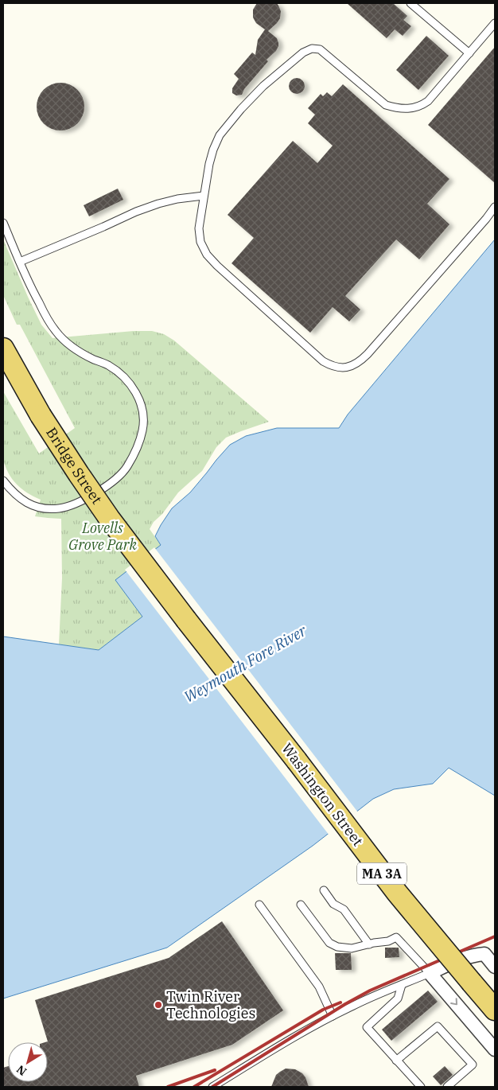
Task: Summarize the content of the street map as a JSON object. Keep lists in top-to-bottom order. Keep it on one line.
{"streets":{"main road":["Bridge Street","Washington Street","MA 3A"]},"crossings":[["Bridge Street","Washington Street"]],"water":["Weymouth Fore River"],"parks":["Lovells Grove Park"],"places":["Twin River Technologies"],"north":"bottom left"}
